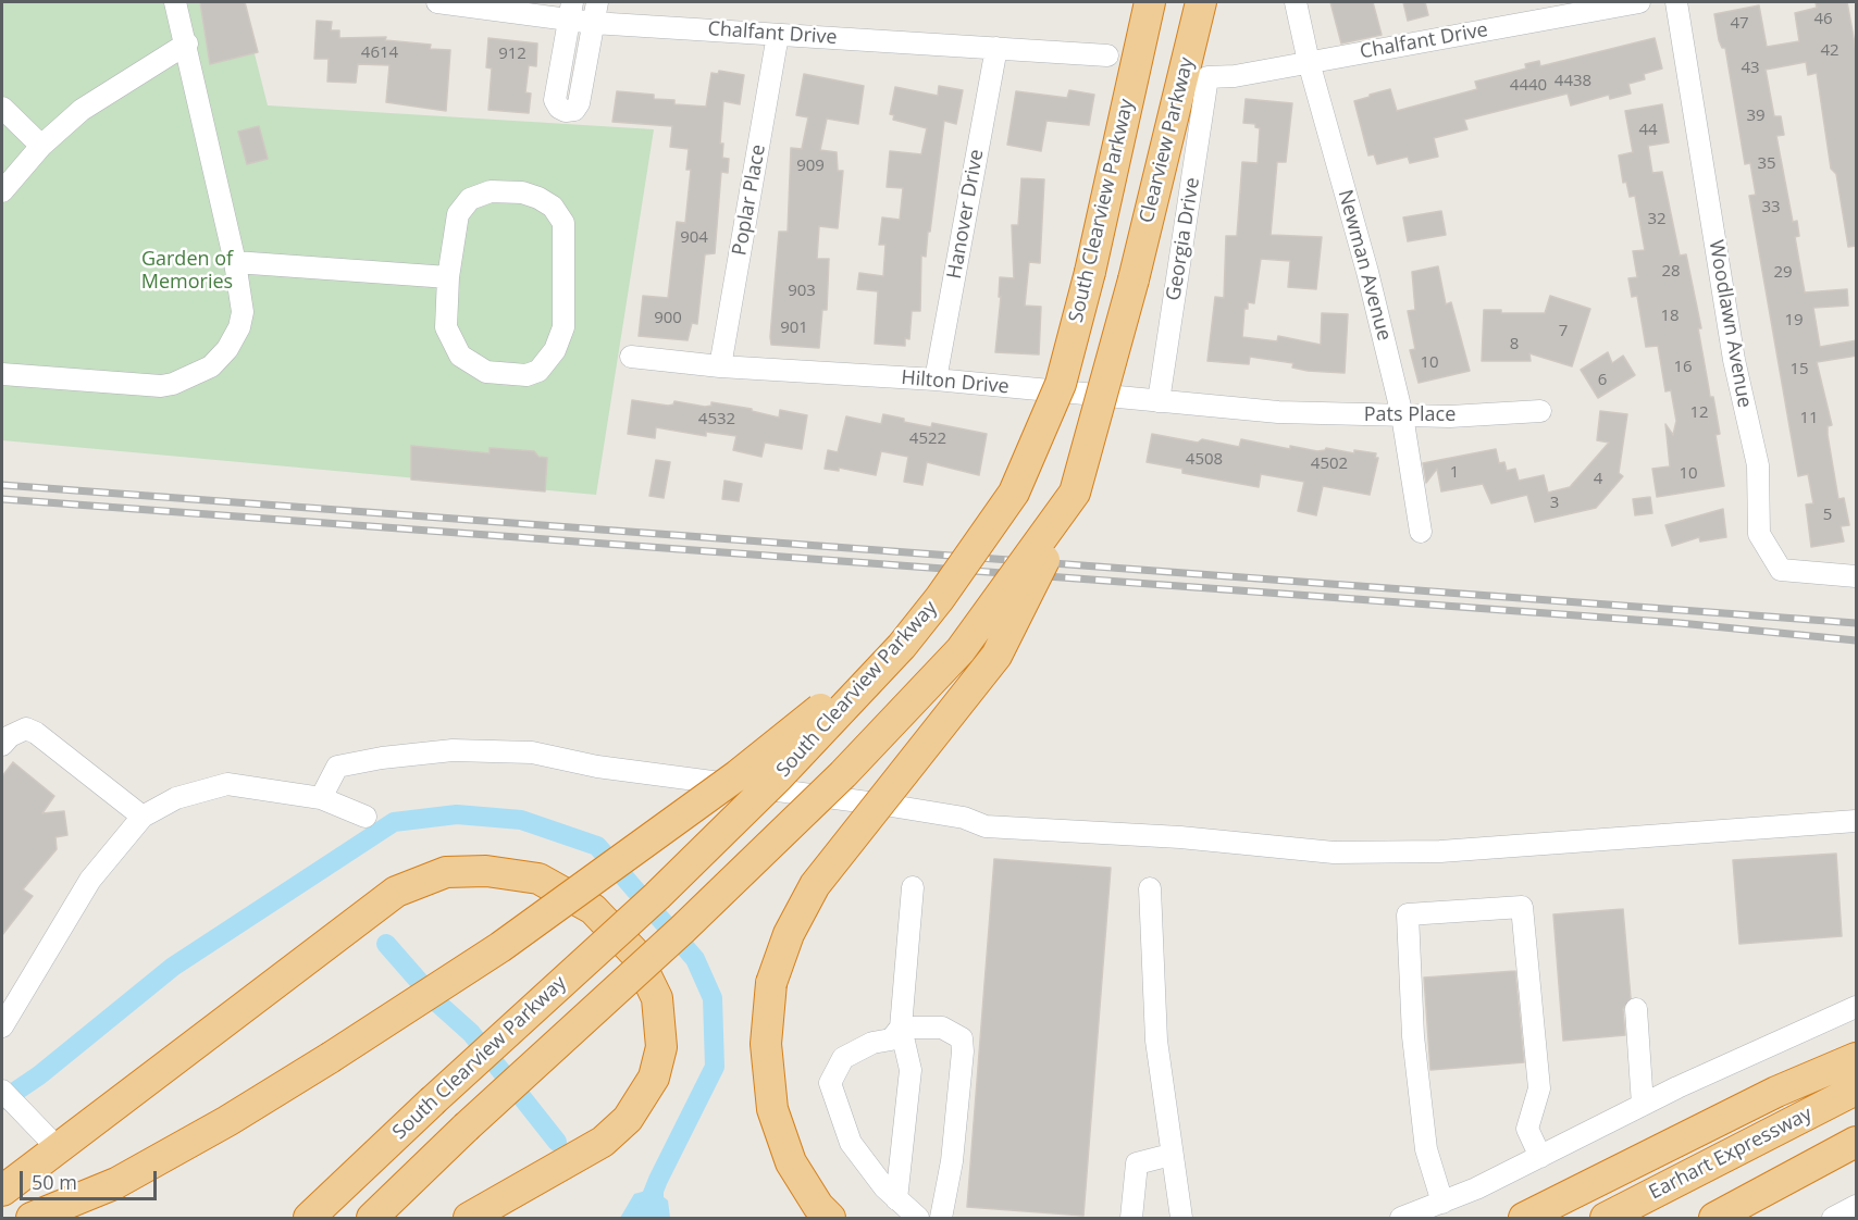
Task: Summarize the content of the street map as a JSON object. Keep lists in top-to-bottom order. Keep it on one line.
{"streets":{"highway":["Clearview Parkway","South Clearview Parkway","Earhart Expressway"],"street":["Chalfant Drive","Poplar Place","Hanover Drive","Georgia Drive","Newman Avenue","Woodlawn Avenue","Hilton Drive","Pats Place"]},"crossings":[["Chalfant Drive","Poplar Place"],["Chalfant Drive","Hanover Drive"],["Chalfant Drive","Georgia Drive"],["Chalfant Drive","Newman Avenue"],["Poplar Place","Hilton Drive"],["Hanover Drive","Hilton Drive"],["Georgia Drive","Hilton Drive"],["Newman Avenue","Pats Place"],["Hilton Drive","Pats Place"]],"parks":["Garden of Memories"],"house_numbers":["46","47","42","4614","912","43","4438","4440","39","44","35","909","33","32","904","28","29","903","18","900","19","901","7","8","10","16","15","6","12","11","4532","4522","4508","4502","1","10","4","3","5"],"scale_bar":"50 m"}
